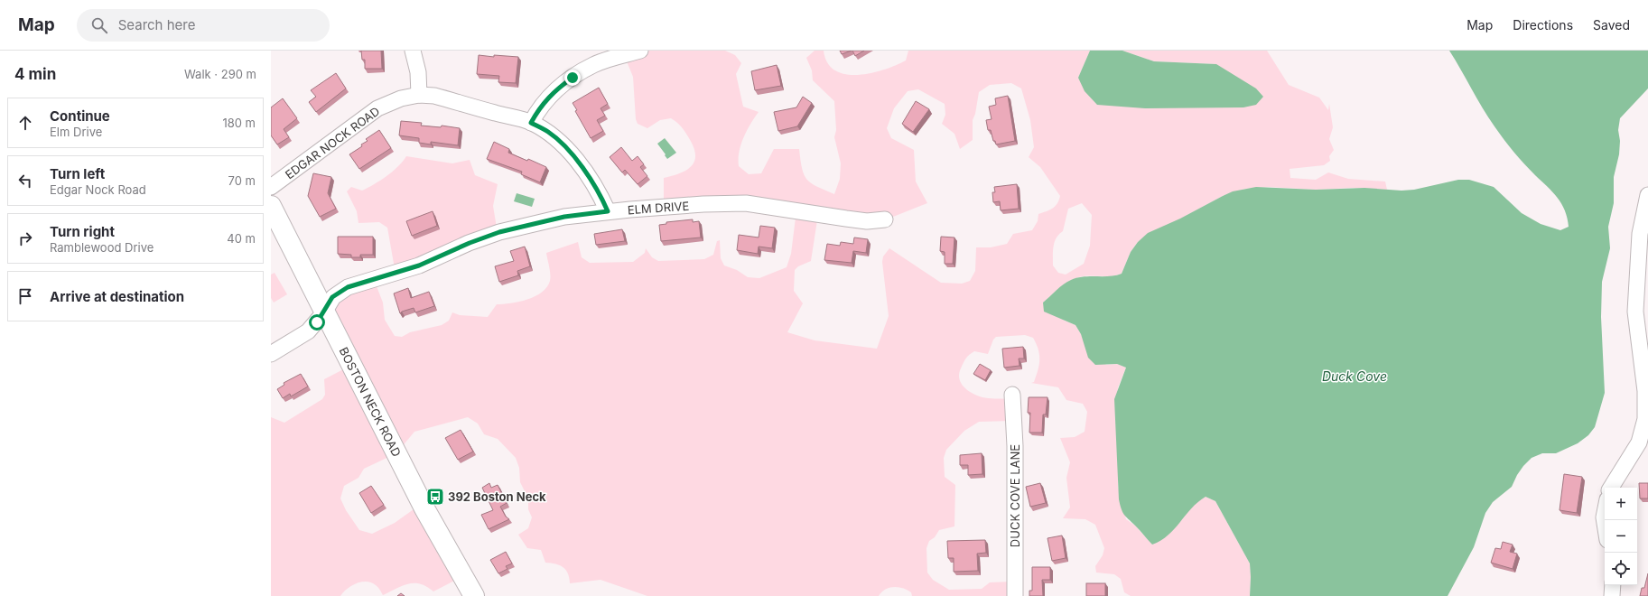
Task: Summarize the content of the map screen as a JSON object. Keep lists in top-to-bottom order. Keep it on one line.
{"streets":{"main road":["BOSTON NECK ROAD"],"street":["EDGAR NOCK ROAD","ELM DRIVE","DUCK COVE LANE"]},"crossings":[["EDGAR NOCK ROAD","ELM DRIVE"],["ELM DRIVE","BOSTON NECK ROAD"]],"water":["Duck Cove"],"places":{"bus stop":["392 Boston Neck"]},"page":{"header":"Map","search":"Search here","nav":["Map","Directions","Saved"],"heading":["4 min","Walk · 290 m"],"list":[["Continue","Elm Drive","180 m"],["Turn left","Edgar Nock Road","70 m"],["Turn right","Ramblewood Drive","40 m"],"Arrive at destination"],"map_buttons":["+","−"]}}
